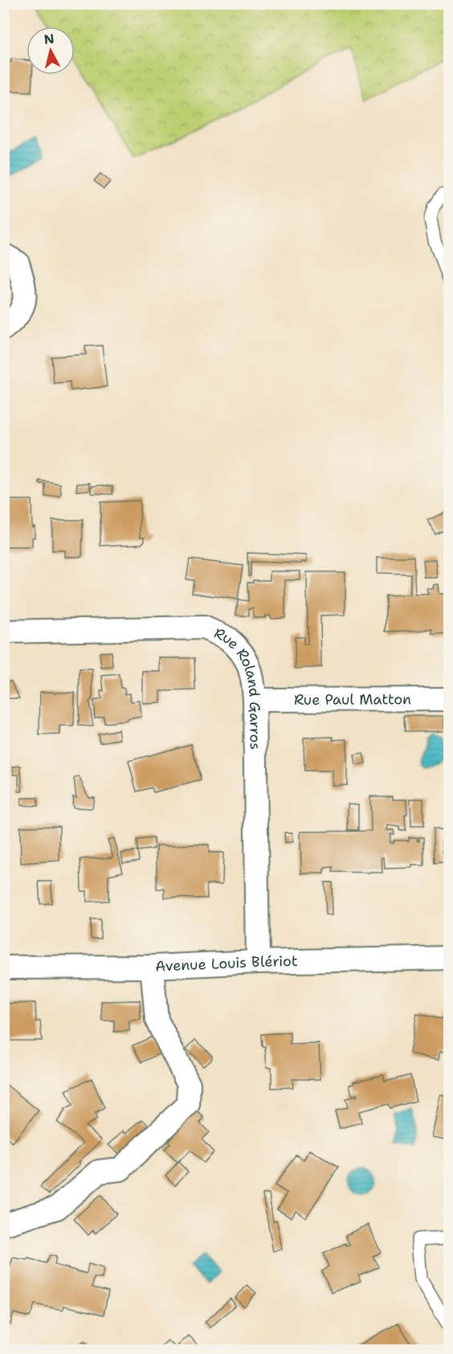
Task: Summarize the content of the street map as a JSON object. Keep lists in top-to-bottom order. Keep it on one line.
{"streets":{"street":["Rue Roland Garros","Rue Paul Matton","Avenue Louis Blériot"]},"crossings":[["Rue Roland Garros","Rue Paul Matton"],["Rue Roland Garros","Avenue Louis Blériot"]],"north":"top"}
